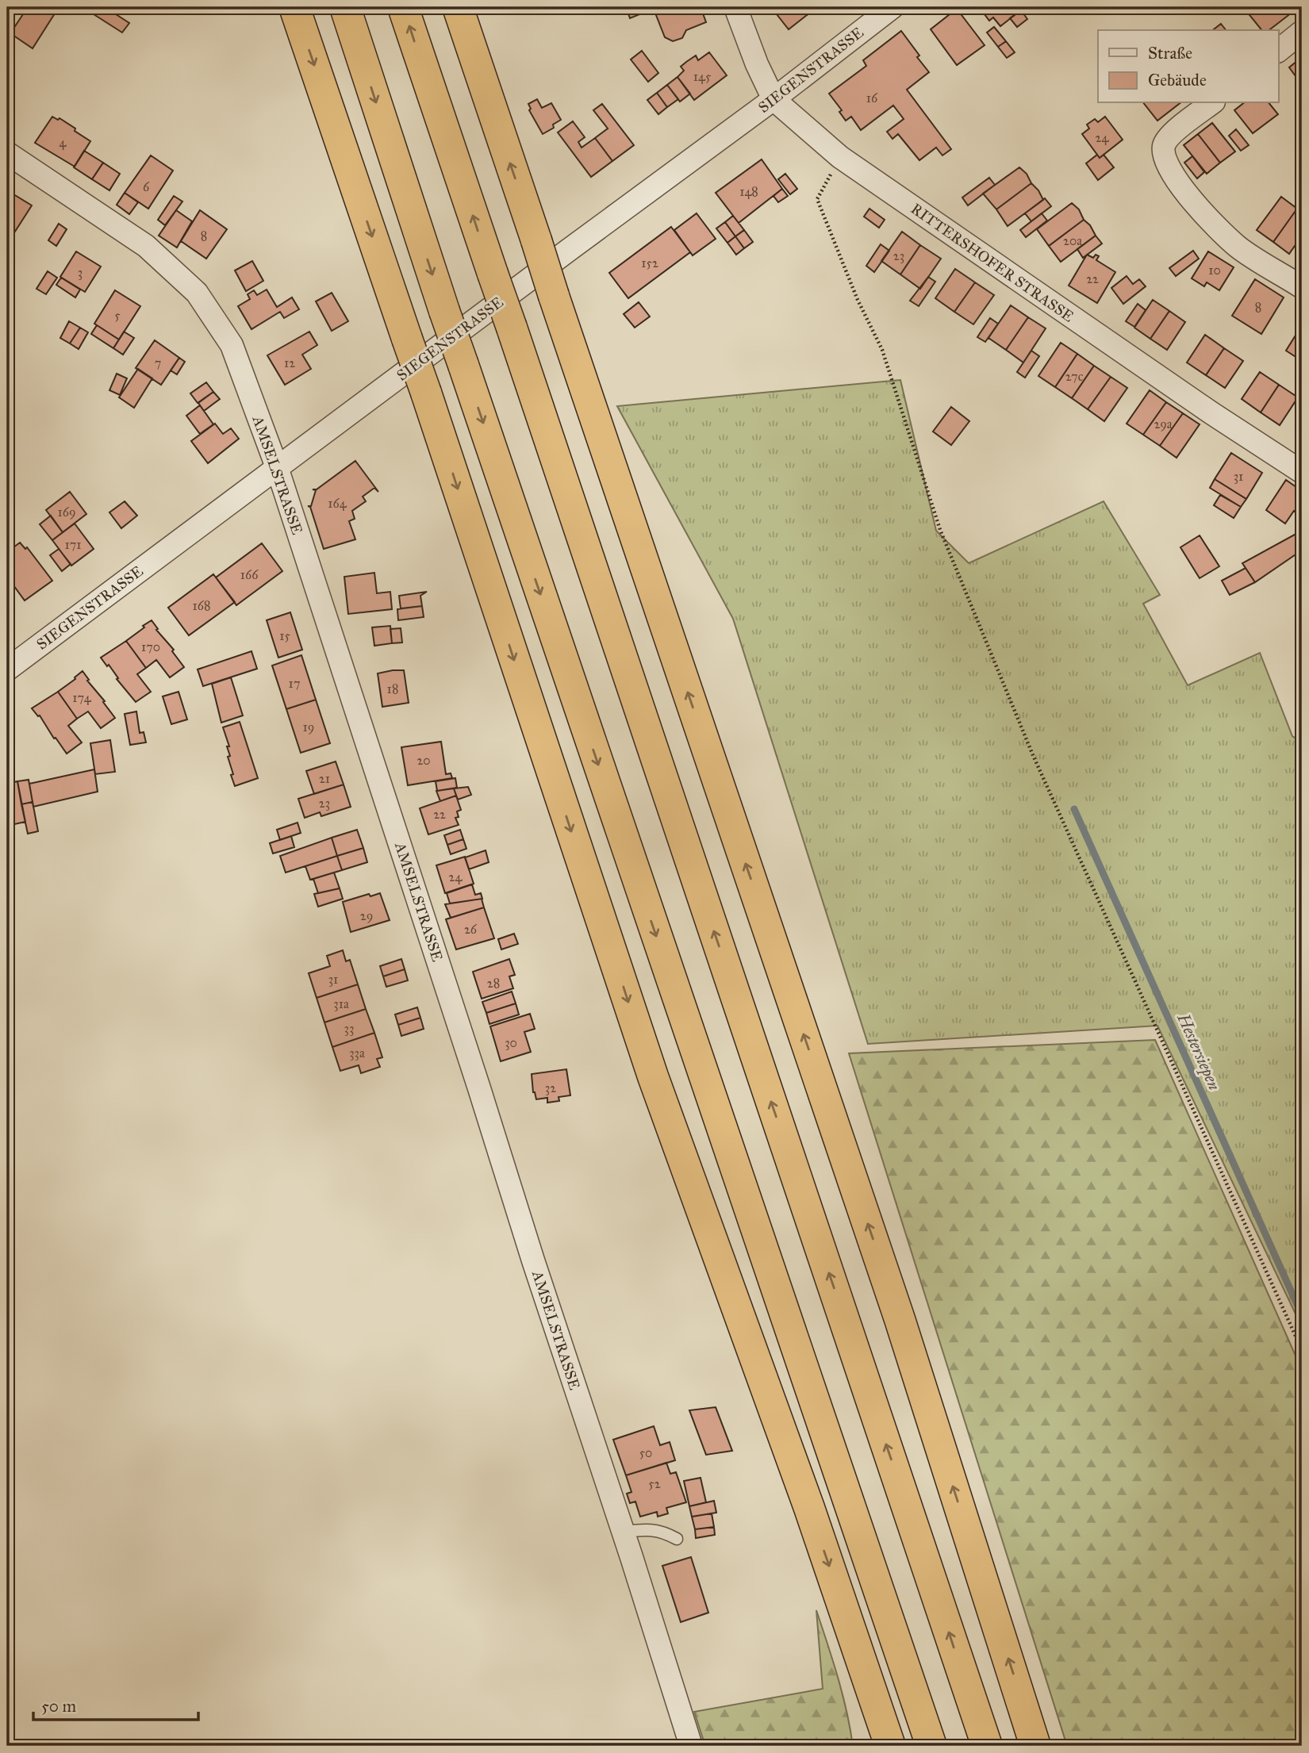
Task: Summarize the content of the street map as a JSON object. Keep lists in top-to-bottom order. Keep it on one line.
{"streets":{"street":["SIEGENSTRASSE","RITTERSHOFER STRASSE","AMSELSTRASSE"]},"crossings":[["SIEGENSTRASSE","RITTERSHOFER STRASSE"],["SIEGENSTRASSE","AMSELSTRASSE"]],"water":["Hestersiepen"],"house_numbers":["145","16","24","4","6","148","8","20a","23","152","10","3","22","8","5","7","12","27c","29a","31","164","169","171","166","168","15","170","17","18","174","19","20","21","23","22","24","29","26","31","28","31a","33","30","33a","32","50","52"],"legend":["Straße","Gebäude"],"scale_bar":"50 m"}
